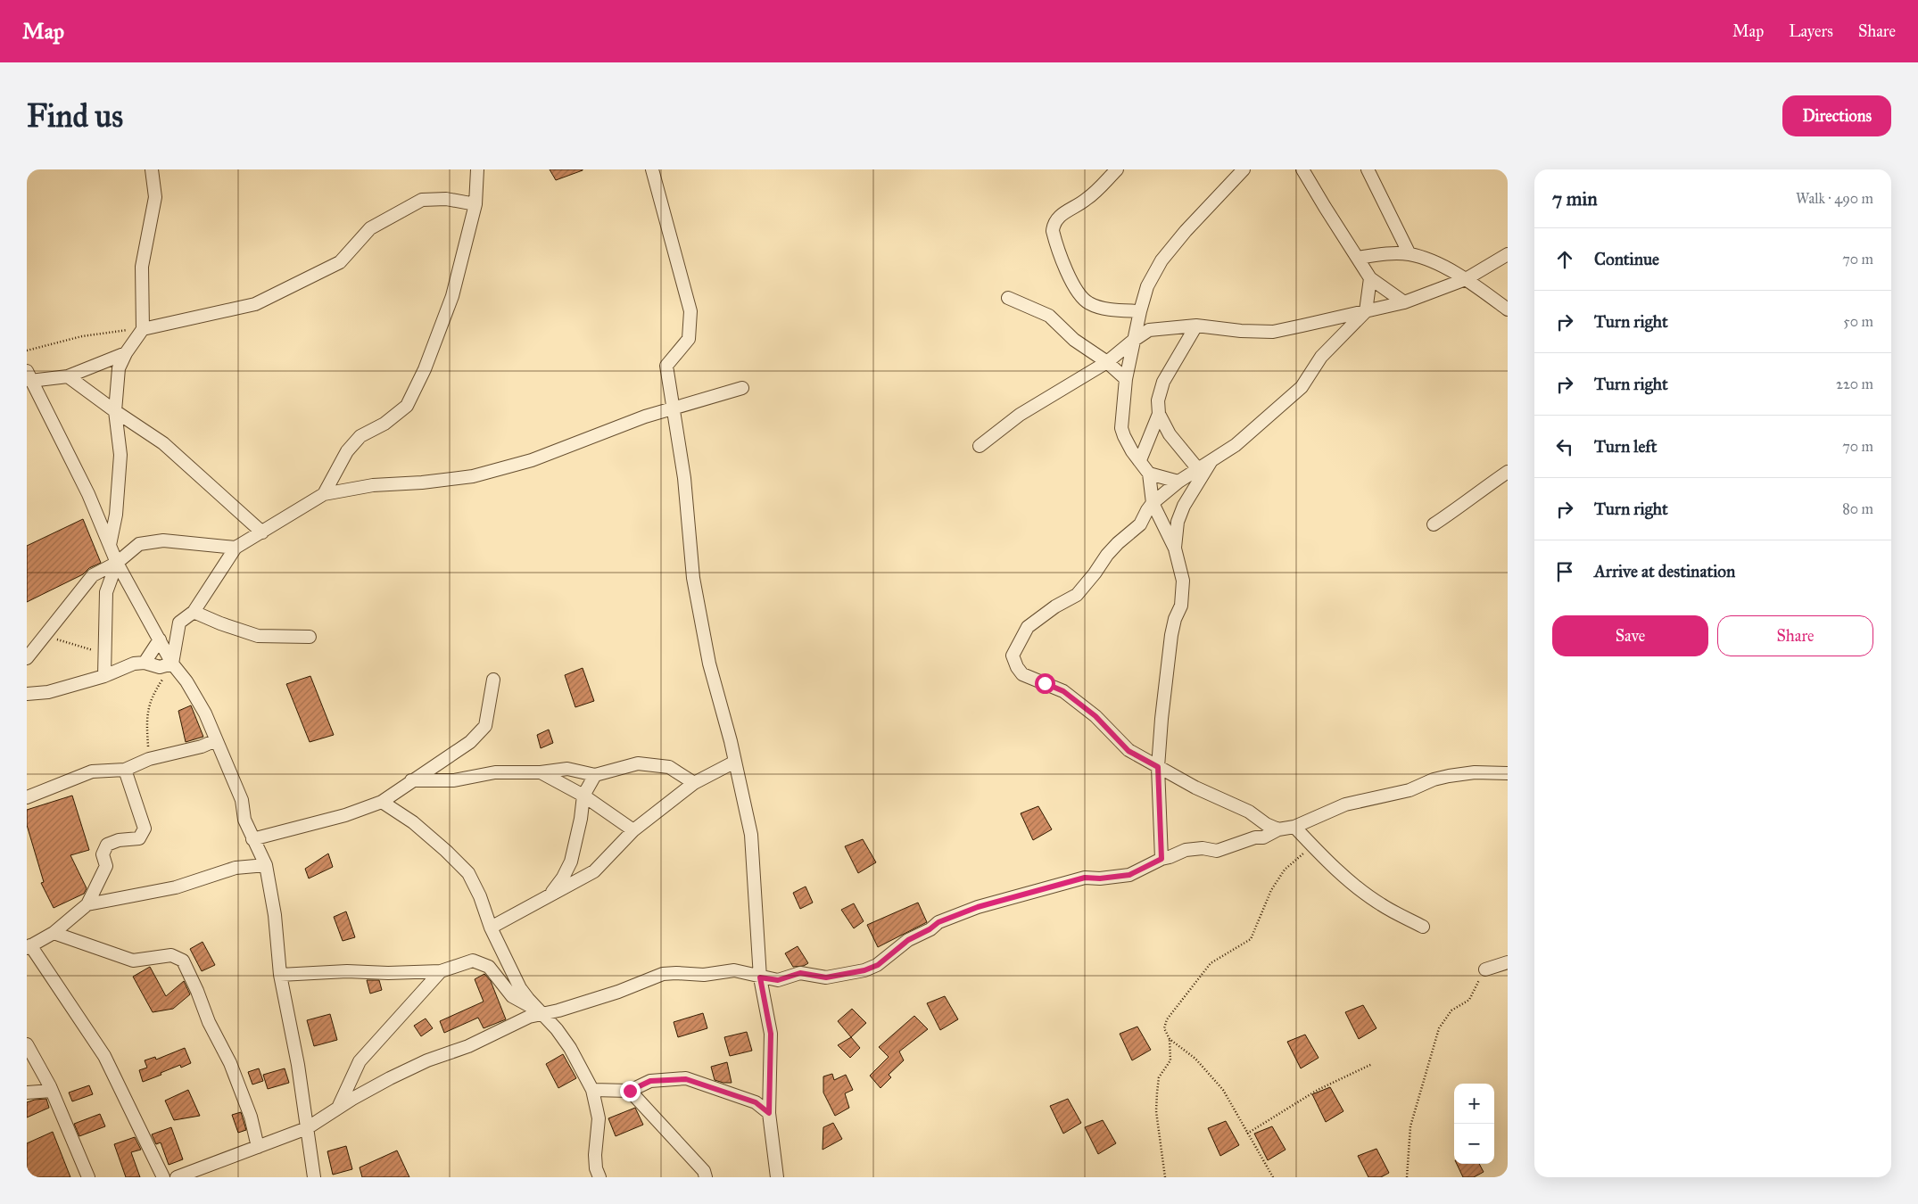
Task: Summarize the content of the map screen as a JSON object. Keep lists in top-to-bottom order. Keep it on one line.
{"page":{"header":"Map","nav":["Map","Layers","Share"],"buttons":["Directions",["Save","Share"]],"title":"Find us","heading":["7 min","Walk · 490 m"],"list":[["Continue","70 m"],["Turn right","50 m"],["Turn right","220 m"],["Turn left","70 m"],["Turn right","80 m"],"Arrive at destination"],"map_buttons":["+","−"]}}
